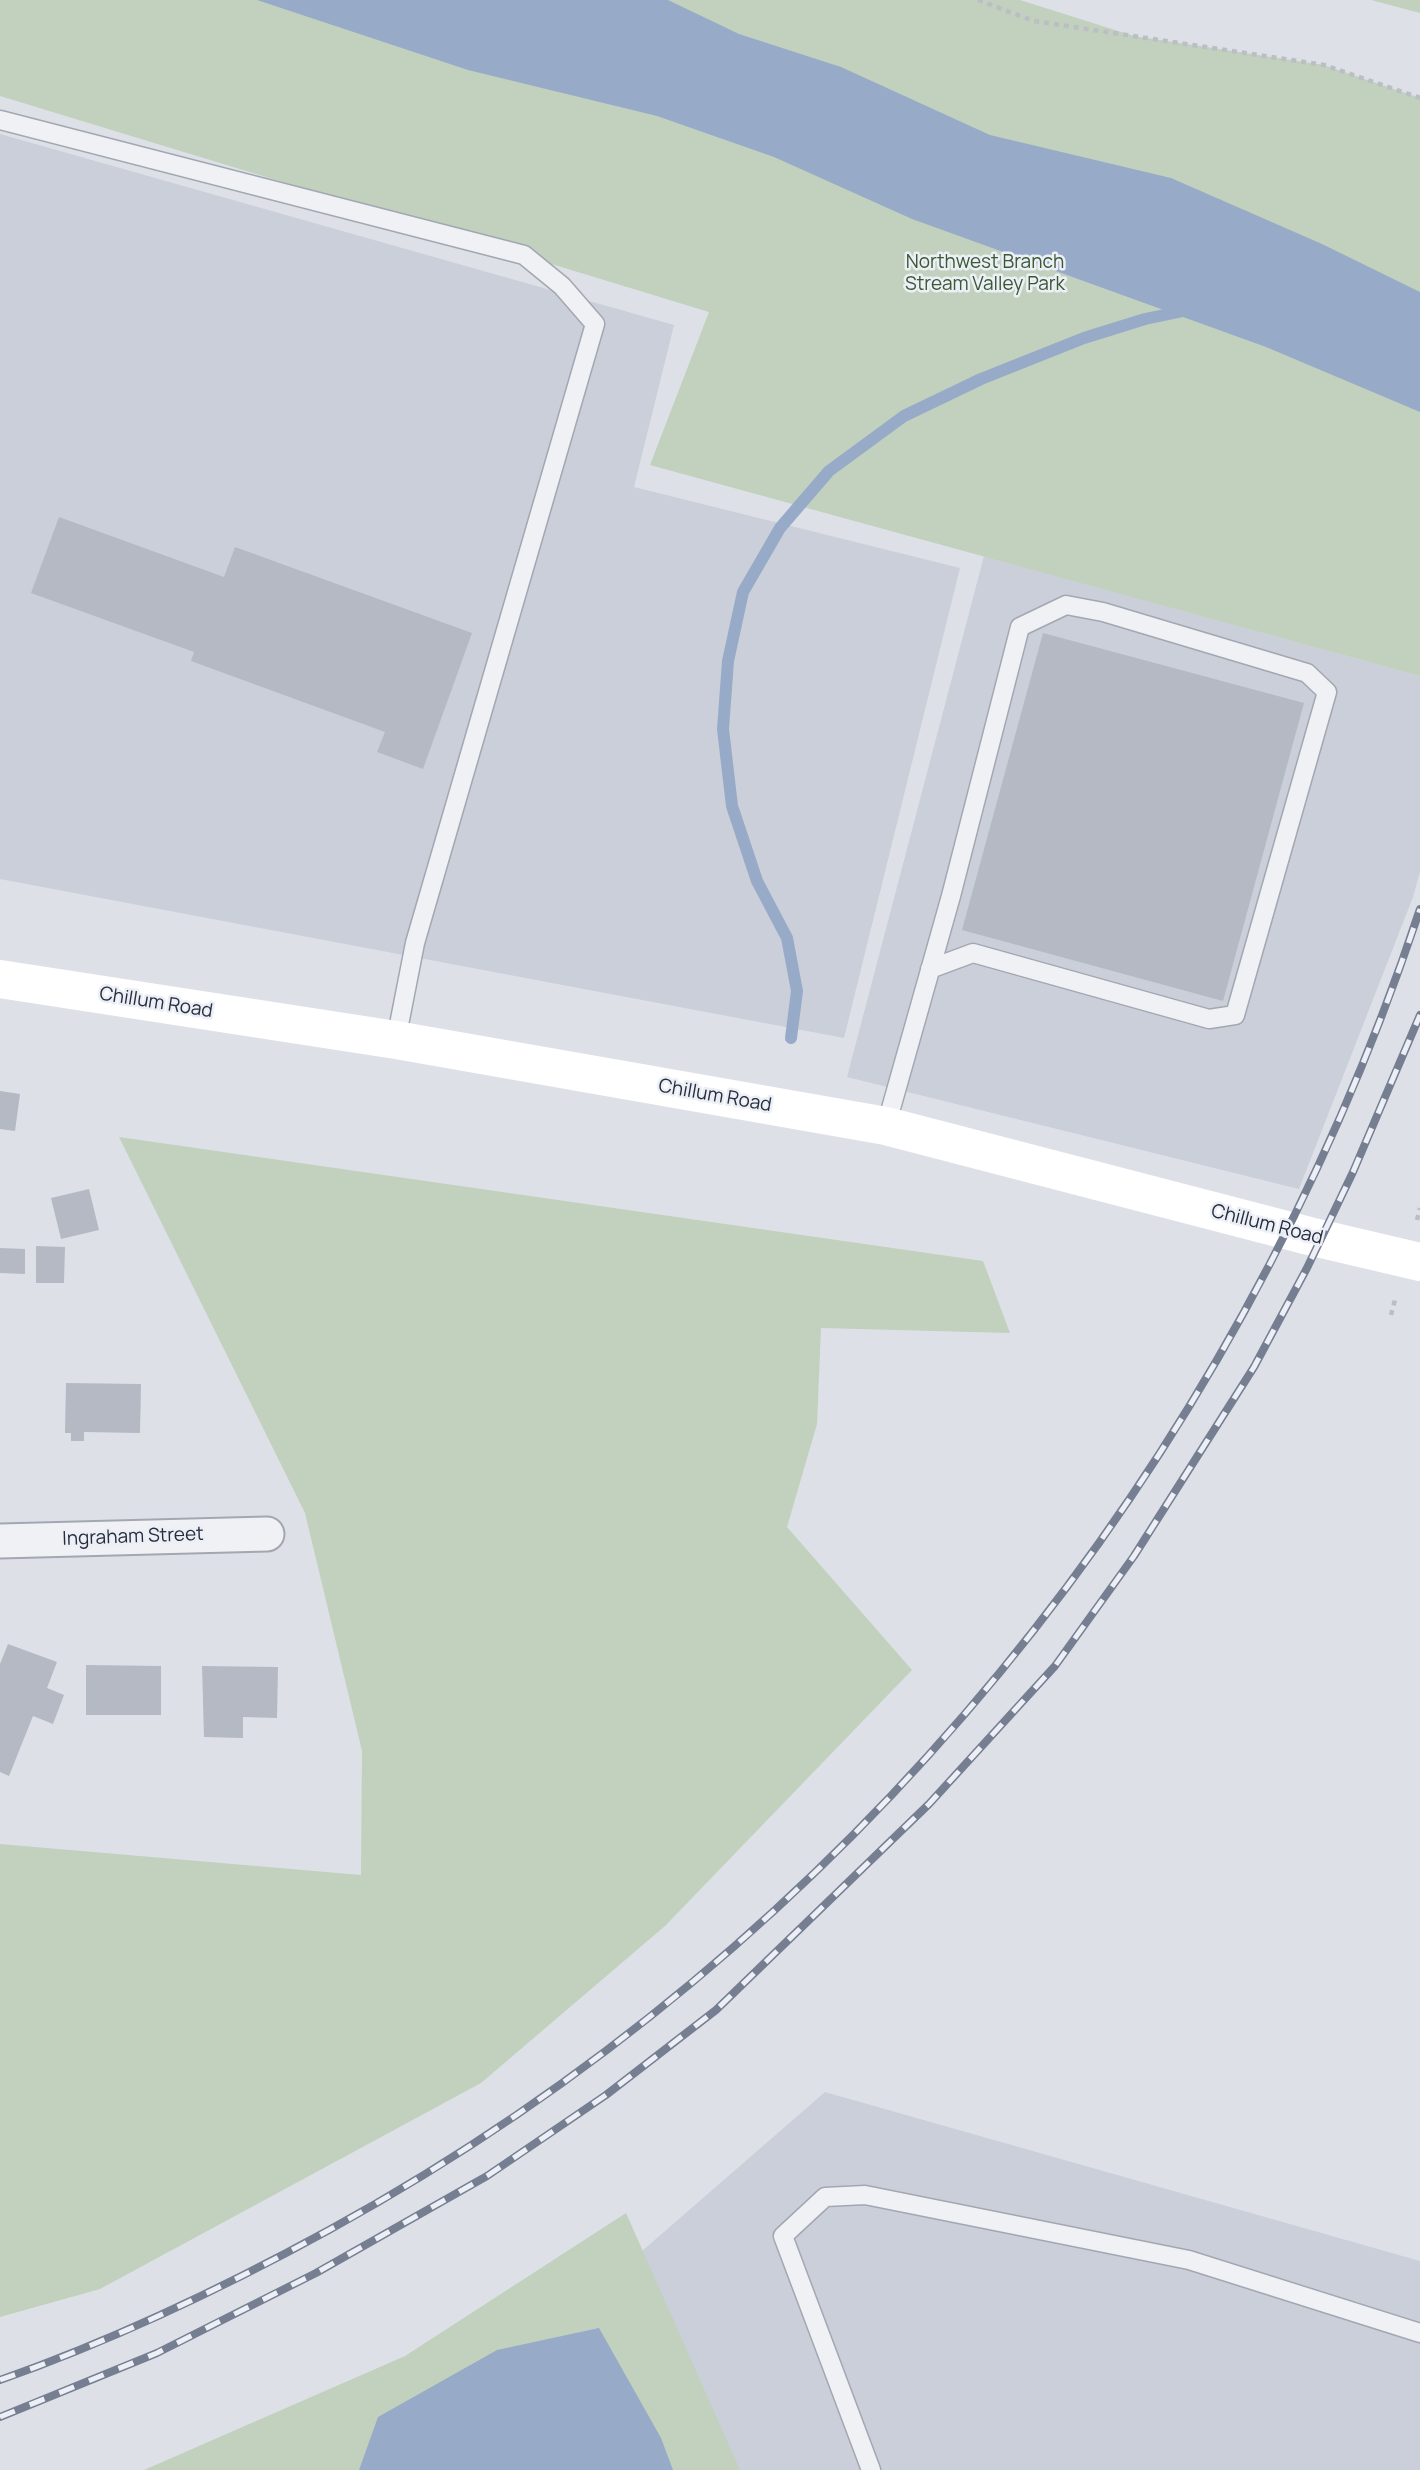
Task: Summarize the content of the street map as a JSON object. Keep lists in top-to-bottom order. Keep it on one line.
{"streets":{"main road":["Chillum Road"],"street":["Ingraham Street"]},"parks":["Northwest Branch Stream Valley Park"]}
